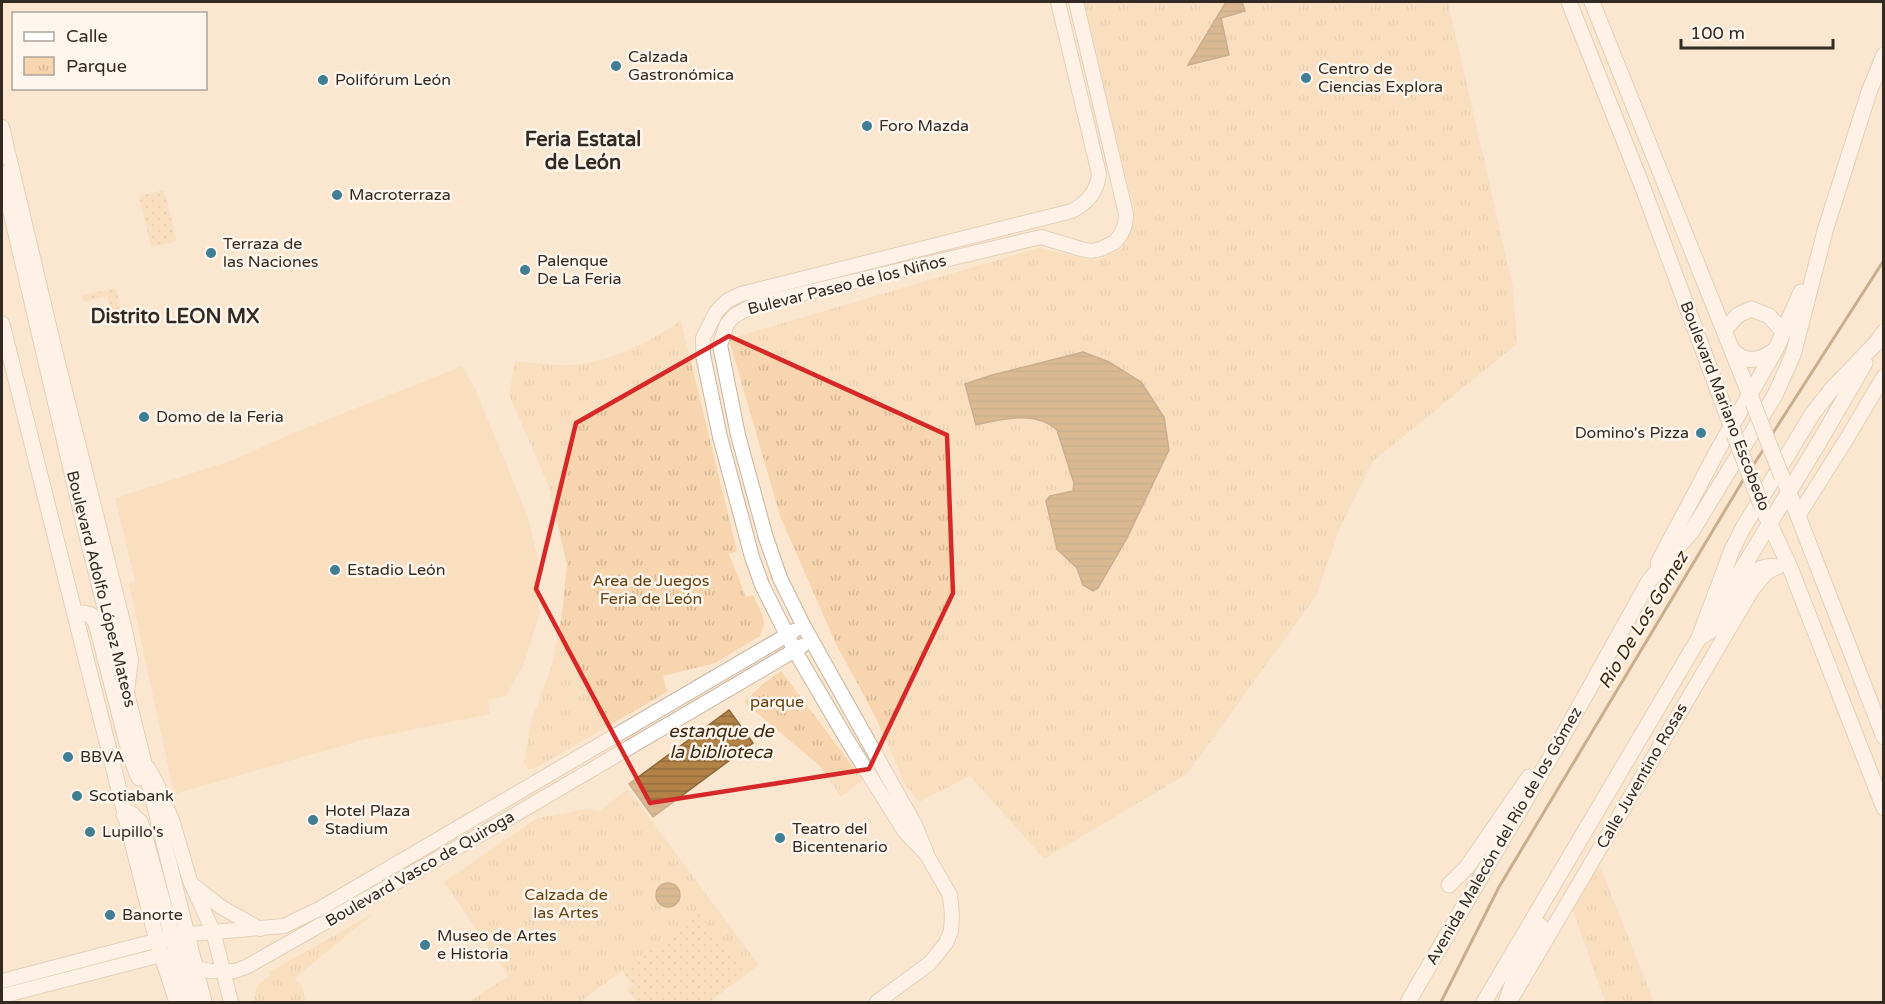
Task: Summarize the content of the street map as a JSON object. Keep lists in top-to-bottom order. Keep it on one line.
{"streets":{"main road":["Boulevard Mariano Escobedo","Boulevard Adolfo López Mateos","Avenida Malecón del Río de los Gómez"],"street":["Bulevar Paseo de los Niños","Calle Juventino Rosas","Boulevard Vasco de Quiroga"]},"crossings":[["Bulevar Paseo de los Niños","Boulevard Vasco de Quiroga"],["Boulevard Mariano Escobedo","Calle Juventino Rosas"],["Boulevard Adolfo López Mateos","Boulevard Vasco de Quiroga"]],"districts":["Feria Estatal de León","Distrito LEON MX"],"water":["Rio De Los Gomez","estanque de la biblioteca"],"parks":["Area de Juegos Feria de León","parque","Calzada de las Artes"],"places":["Calzada Gastronómica","Centro de Ciencias Explora","Polifórum León","Foro Mazda","Macroterraza","Terraza de las Naciones","Palenque De La Feria","Domo de la Feria","Domino's Pizza","Estadio León","BBVA","Scotiabank","Hotel Plaza Stadium","Lupillo's","Teatro del Bicentenario","Banorte","Museo de Artes e Historia"],"legend":["Calle","Parque"],"scale_bar":"100 m"}
